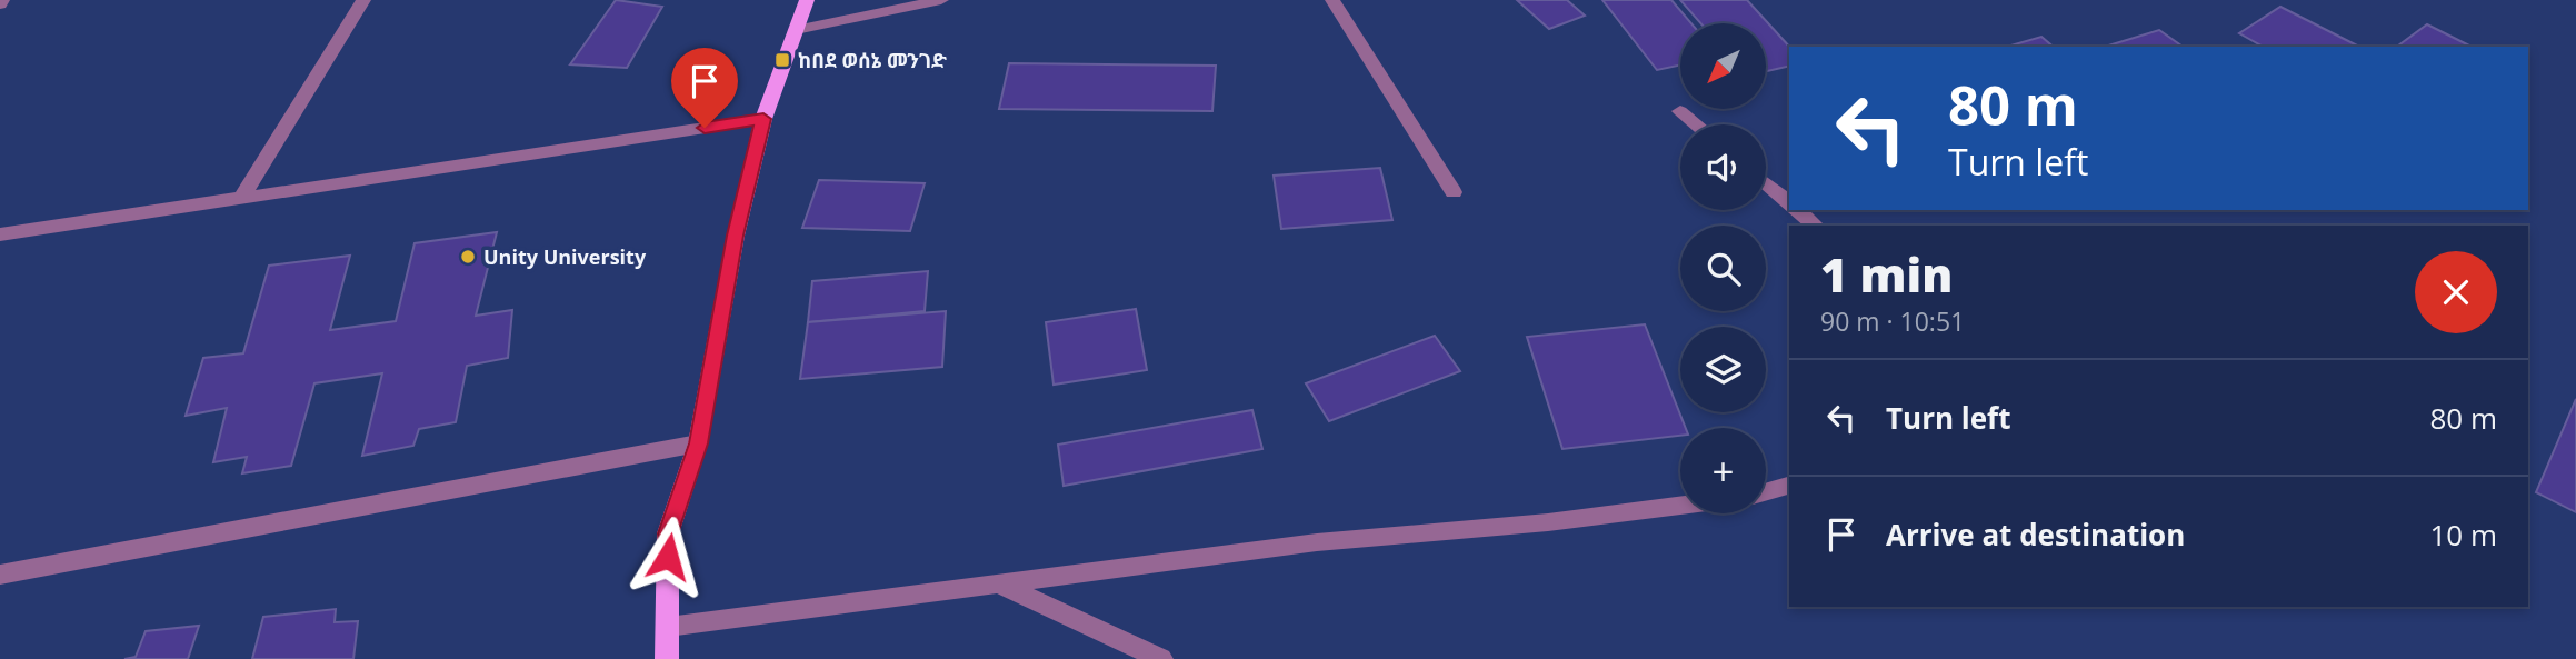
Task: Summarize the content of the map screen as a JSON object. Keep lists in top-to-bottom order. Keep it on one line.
{"places":{"transit":["ከበደ ወሰኔ መንገድ"],"other":["Unity University"]},"north":"bottom left","page":{"map_buttons":"+","turn":["80 m","Turn left"],"heading":["1 min","90 m · 10:51"],"list":[{"name":"Turn left","value":"80 m"},{"name":"Arrive at destination","value":"10 m"}]}}
